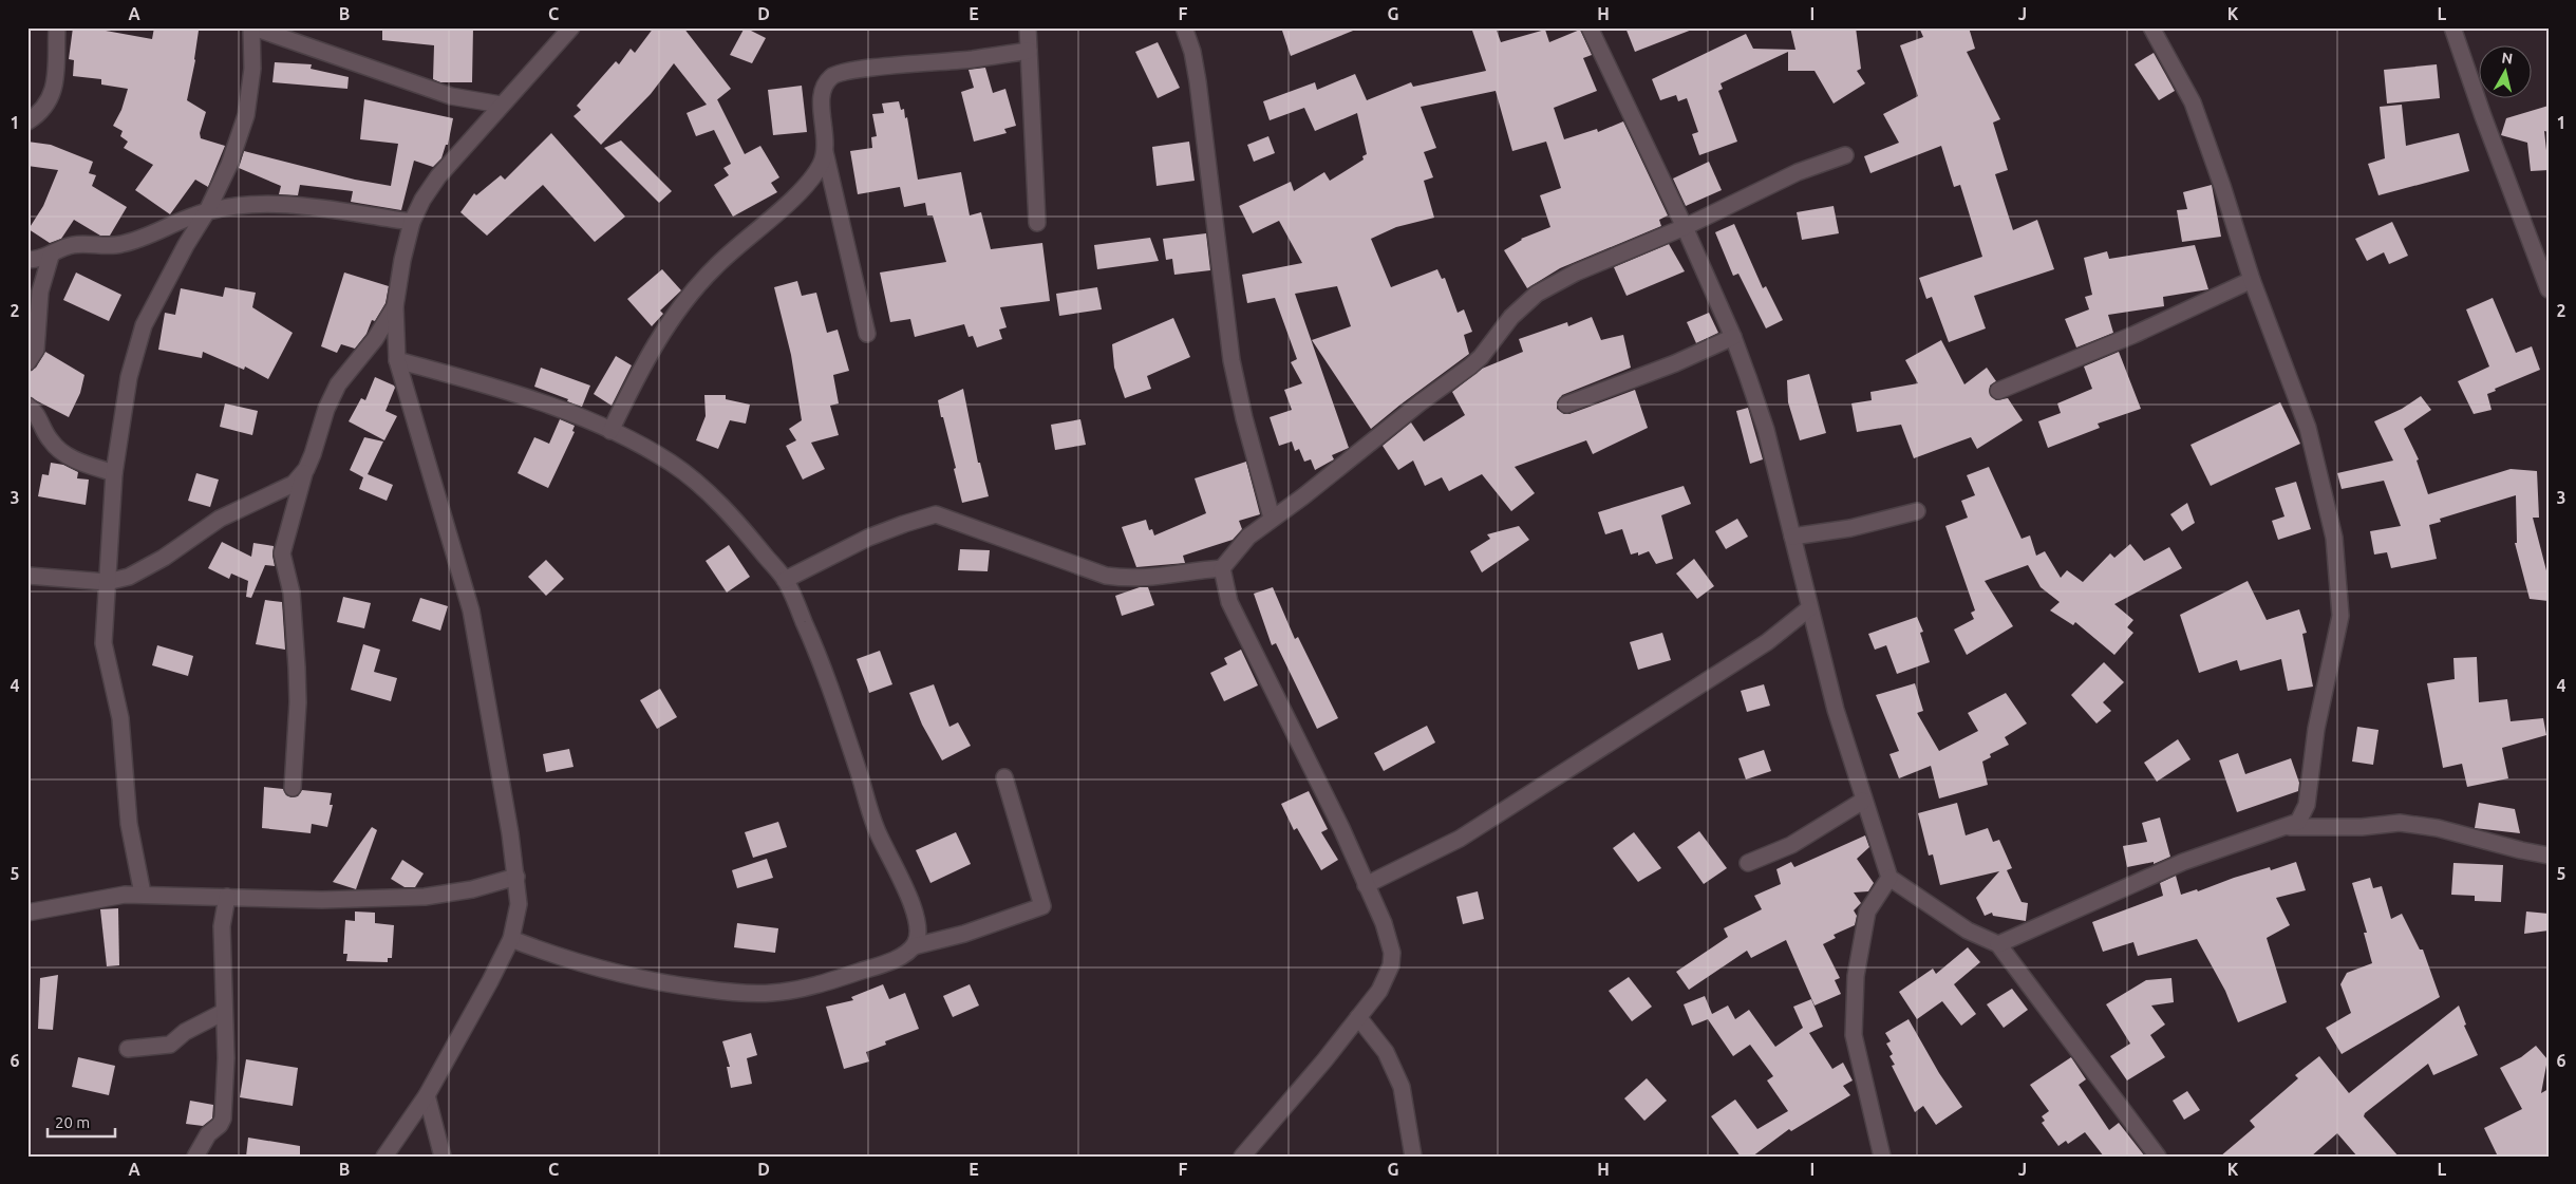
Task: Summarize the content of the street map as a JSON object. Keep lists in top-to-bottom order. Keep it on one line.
{"scale_bar":"20 m","north":"top","grid":{"columns":["A","B","C","D","E","F","G","H","I","J","K","L"],"rows":["1","2","3","4","5","6"]}}
